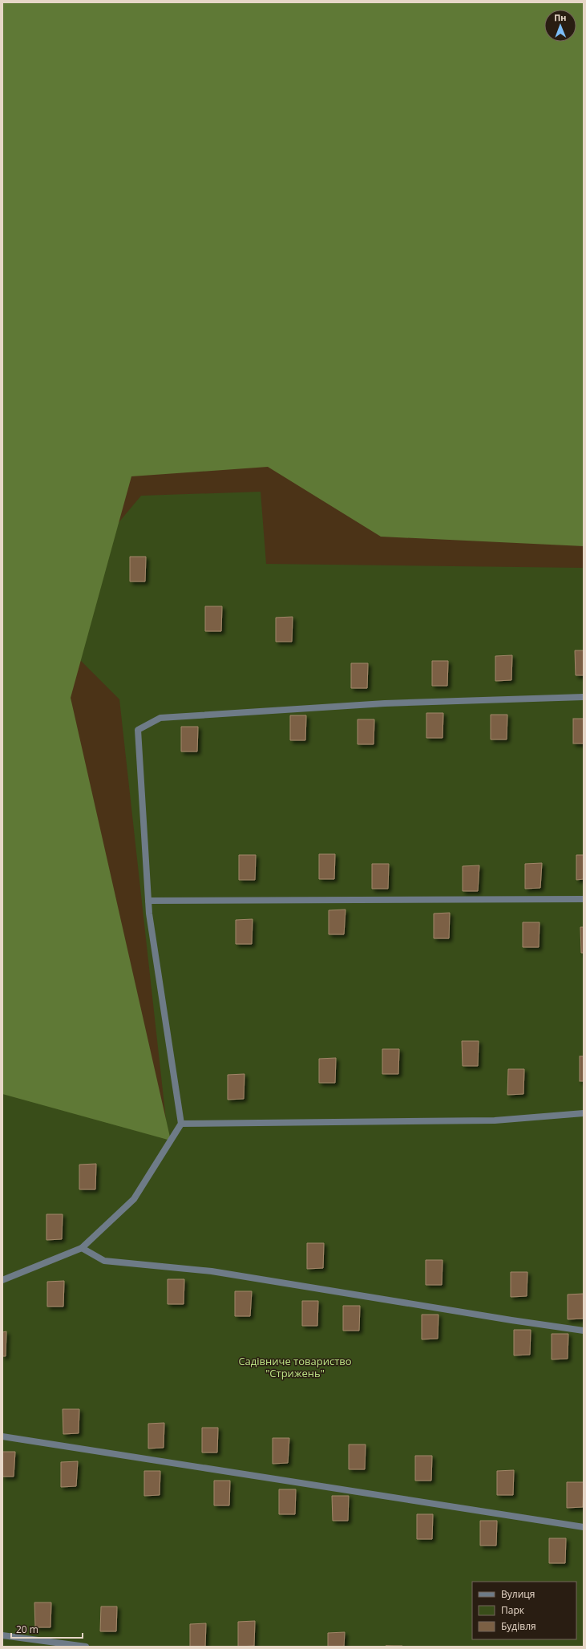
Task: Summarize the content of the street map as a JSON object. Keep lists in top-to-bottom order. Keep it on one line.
{"parks":["Садівниче товариство \"Стрижень\""],"legend":["Вулиця","Парк","Будівля"],"scale_bar":"20 m","north":"top"}
